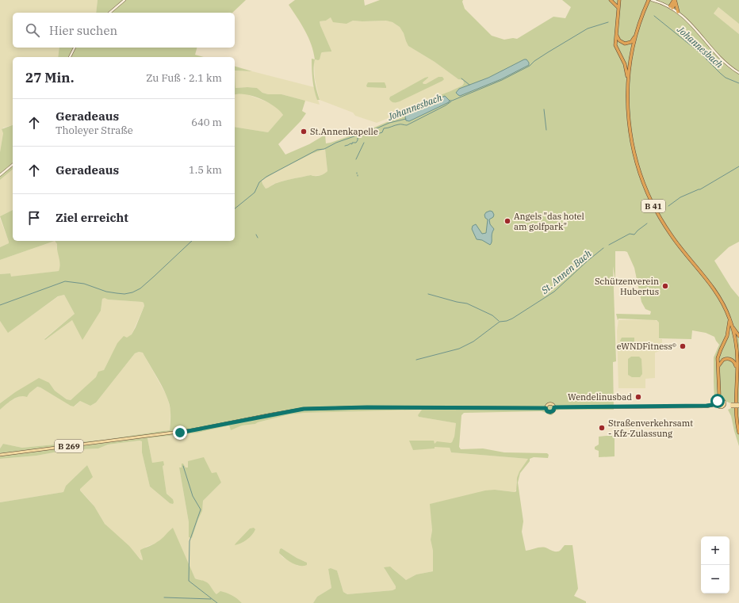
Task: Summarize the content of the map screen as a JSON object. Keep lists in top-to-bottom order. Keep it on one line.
{"streets":{"highway":["B 41"],"main road":["B 269"]},"water":["Johannesbach","St. Annen Bach"],"places":["St.Annenkapelle","Angels \"das hotel am golfpark\"","Schützenverein Hubertus","eWNDFitness®","Wendelinusbad","Straßenverkehrsamt - Kfz-Zulassung"],"page":{"search":"Hier suchen","heading":["27 Min.","Zu Fuß · 2.1 km"],"list":[["Geradeaus","Tholeyer Straße","640 m"],["Geradeaus","1.5 km"],"Ziel erreicht"],"map_buttons":["+","−"]}}
